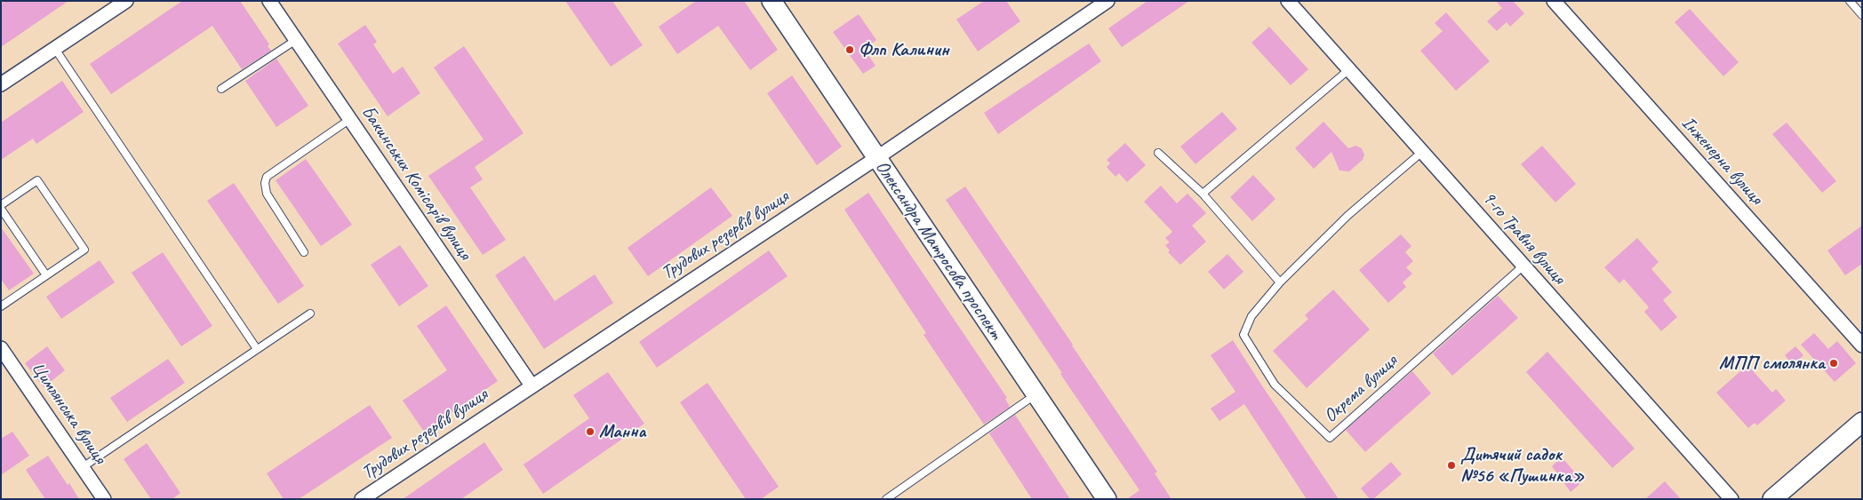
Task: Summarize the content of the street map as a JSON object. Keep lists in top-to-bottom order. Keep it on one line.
{"streets":{"main road":["Олександра Матросова проспект"],"street":["Інженерна вулиця","Бакинських Комісарів вулиця","Трудових резервів вулиця","9-го Травня вулиця","Цимлянська вулиця"],"lane":["Окрема вулиця"]},"crossings":[["Бакинських Комісарів вулиця","Трудових резервів вулиця"],["Трудових резервів вулиця","Олександра Матросова проспект"],["9-го Травня вулиця","Окрема вулиця"]],"places":["Флп Калинин","МПП смолянка","Манна","Дитячий садок №56 «Пушинка»"]}
